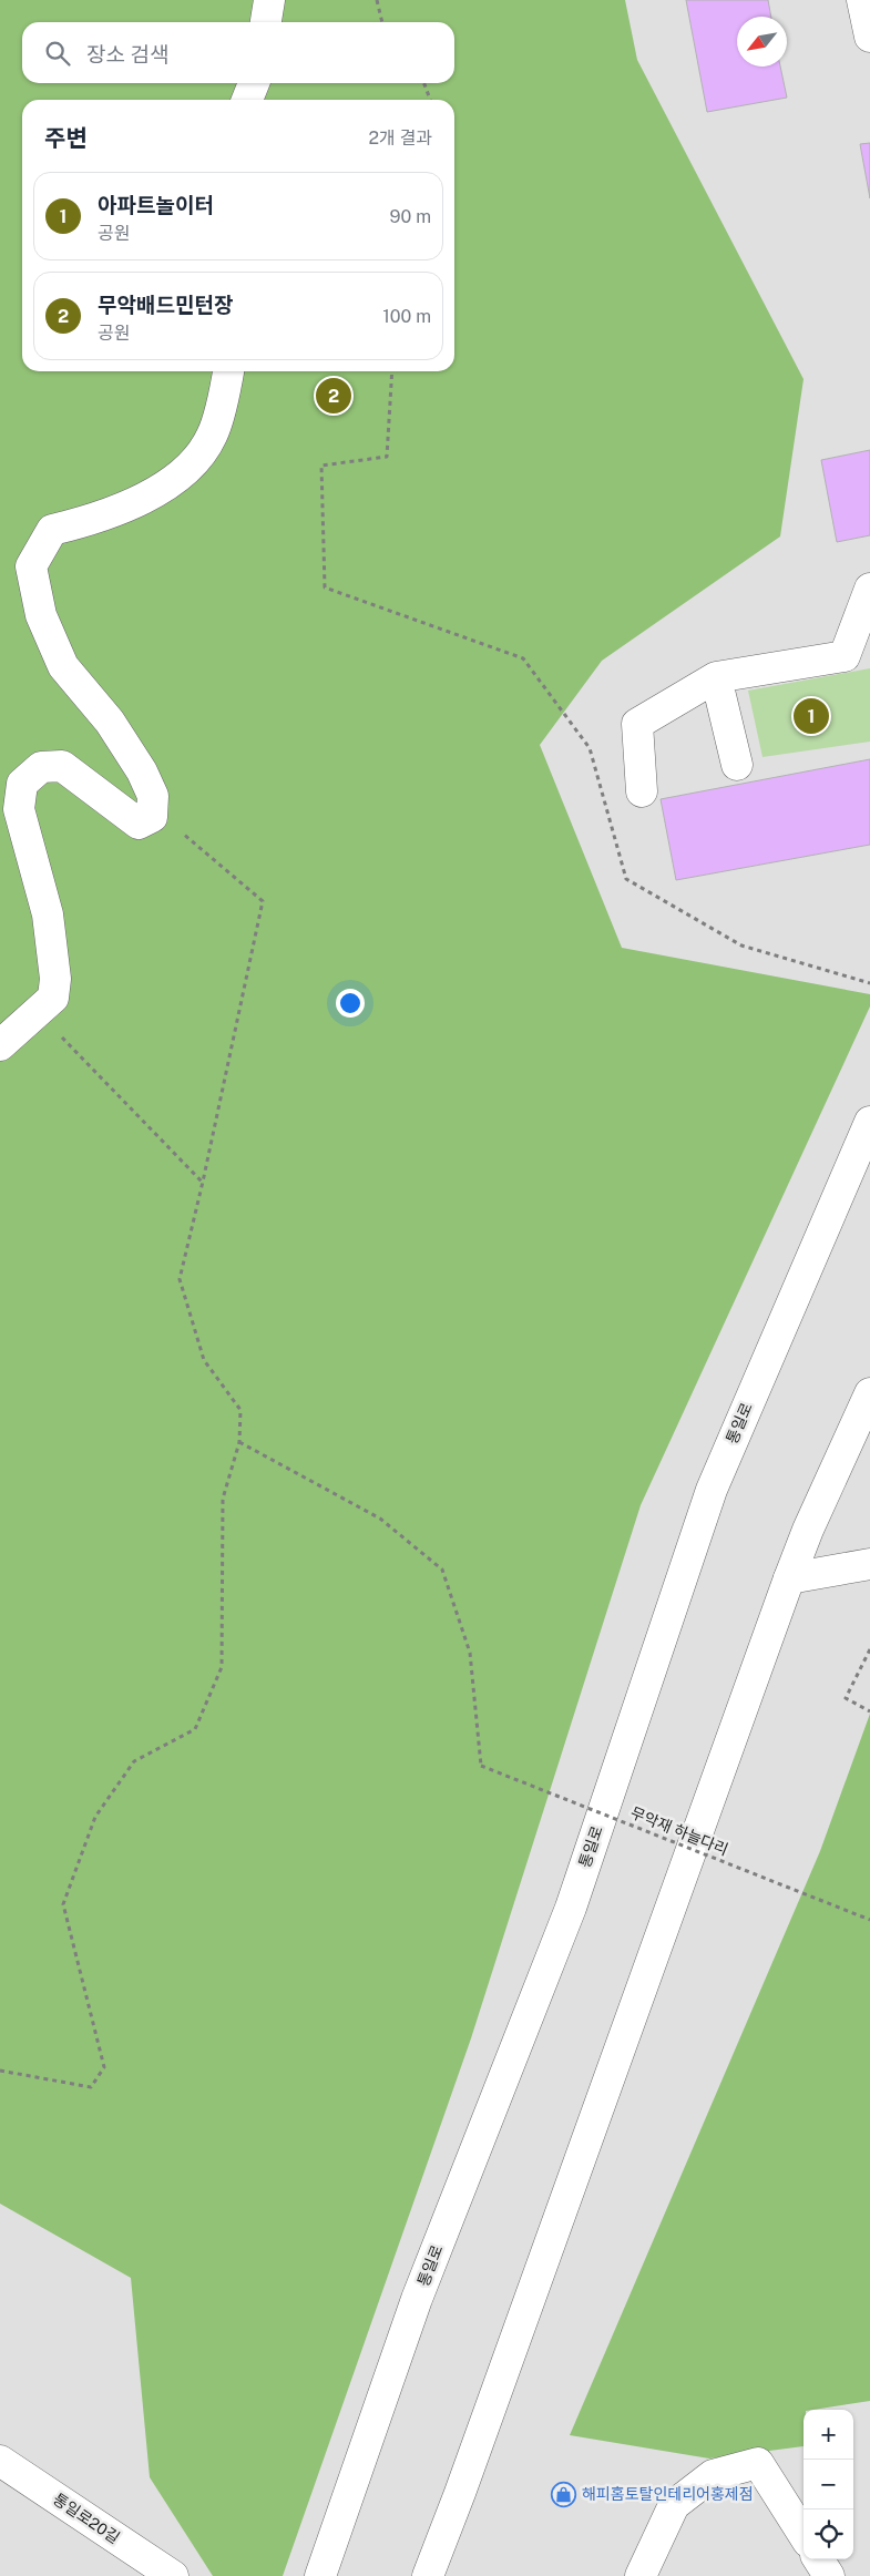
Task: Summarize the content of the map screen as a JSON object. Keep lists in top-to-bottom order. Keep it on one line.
{"streets":{"main road":["통일로","통일로20길"],"path":["무악재 하늘다리"]},"places":{"shop":["해피홈토탈인테리어홍제점"]},"north":"bottom left","page":{"search":"장소 검색","heading":["주변","2개 결과"],"list":[{"mark":"1","name":"아파트놀이터","note":"공원","value":"90 m"},{"mark":"2","name":"무악배드민턴장","note":"공원","value":"100 m"}],"pins":["2","1"],"map_buttons":["+","−"]}}
